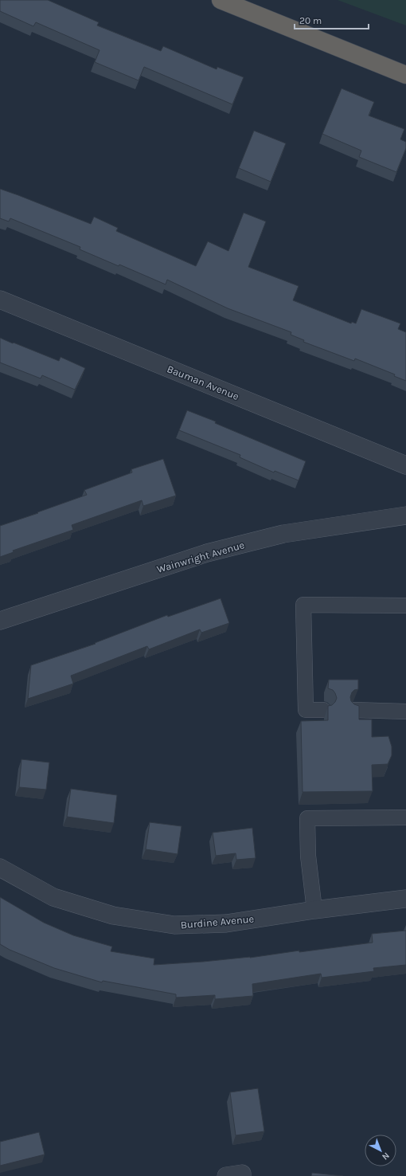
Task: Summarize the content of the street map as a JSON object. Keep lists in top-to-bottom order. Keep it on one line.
{"streets":{"street":["Bauman Avenue","Wainwright Avenue","Burdine Avenue"]},"scale_bar":"20 m","north":"bottom right"}
